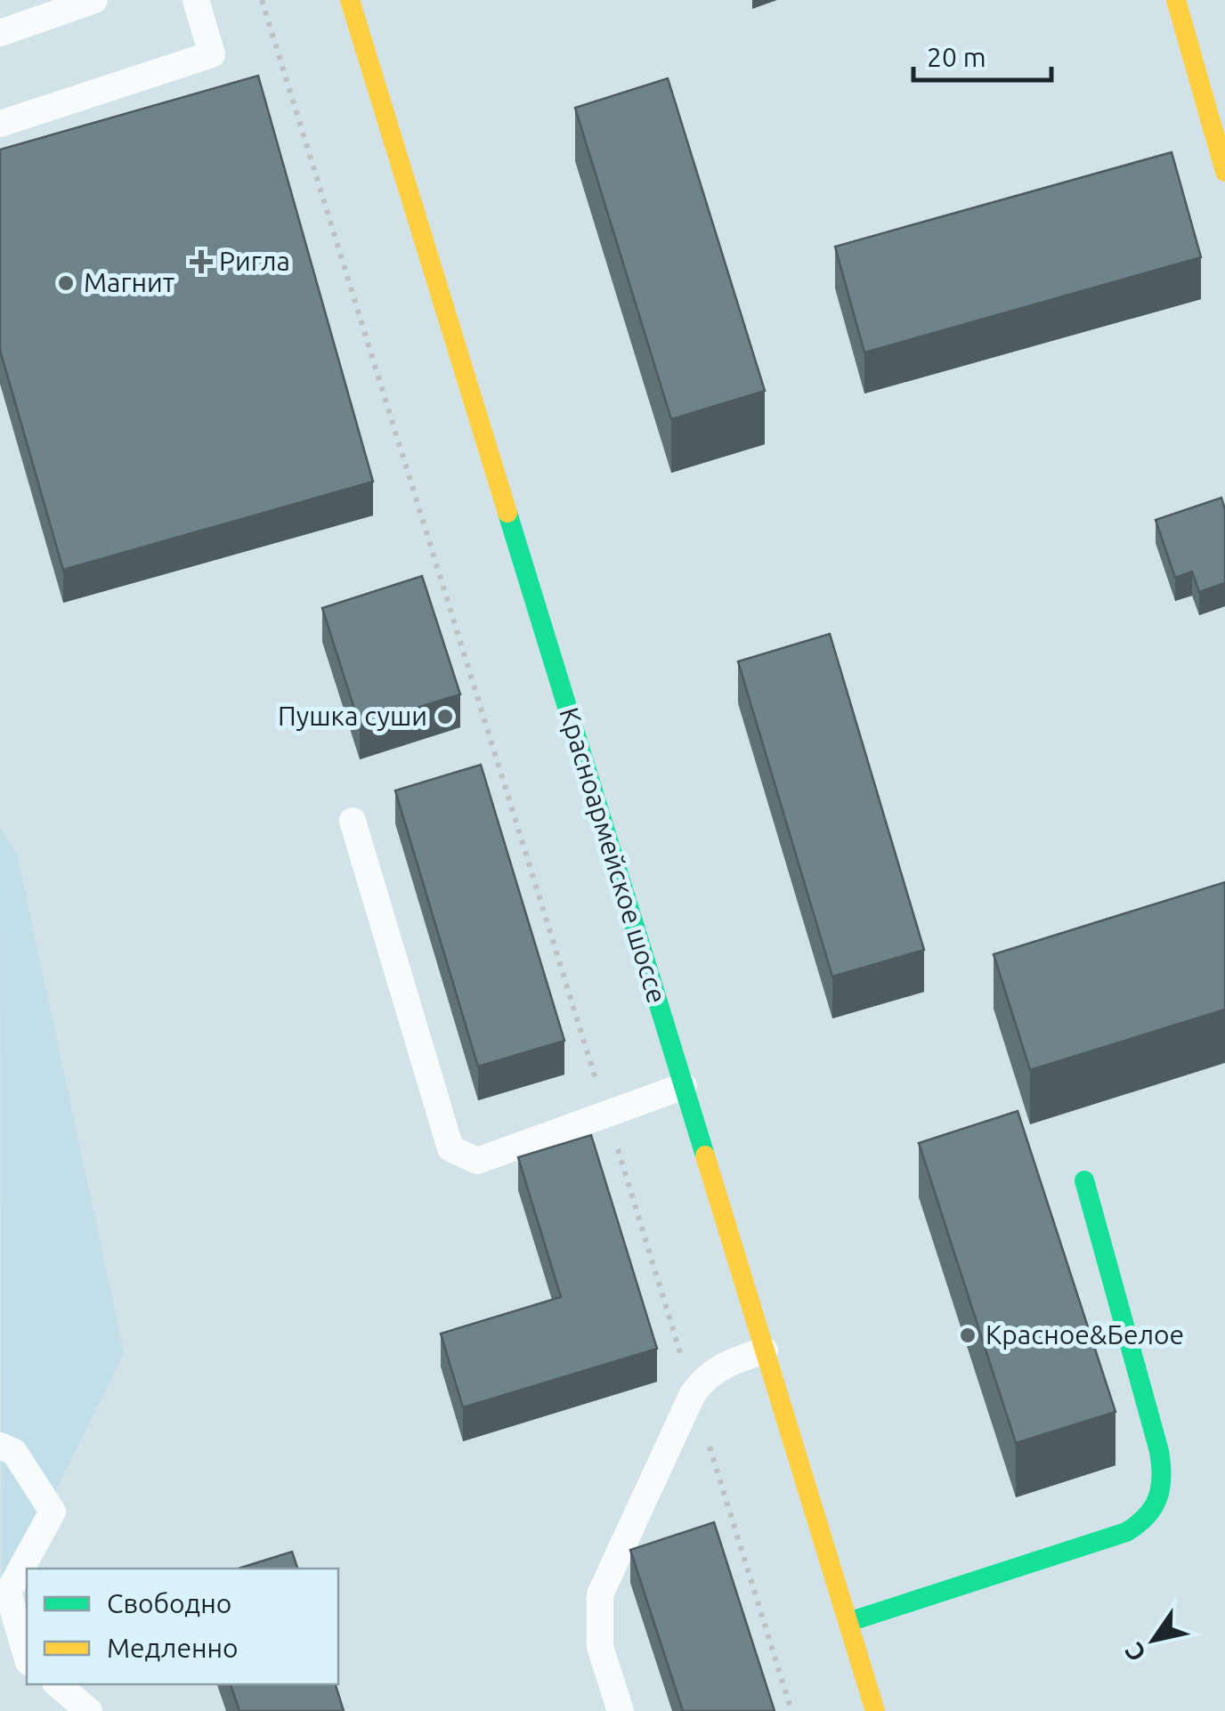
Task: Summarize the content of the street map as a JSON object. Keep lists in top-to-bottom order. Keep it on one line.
{"streets":{"street":["Красноармейское шоссе"]},"places":{"health":["Ригла"],"other":["Магнит","Пушка суши","Красное&Белое"]},"legend":["Свободно","Медленно"],"scale_bar":"20 m","north":"bottom left"}
